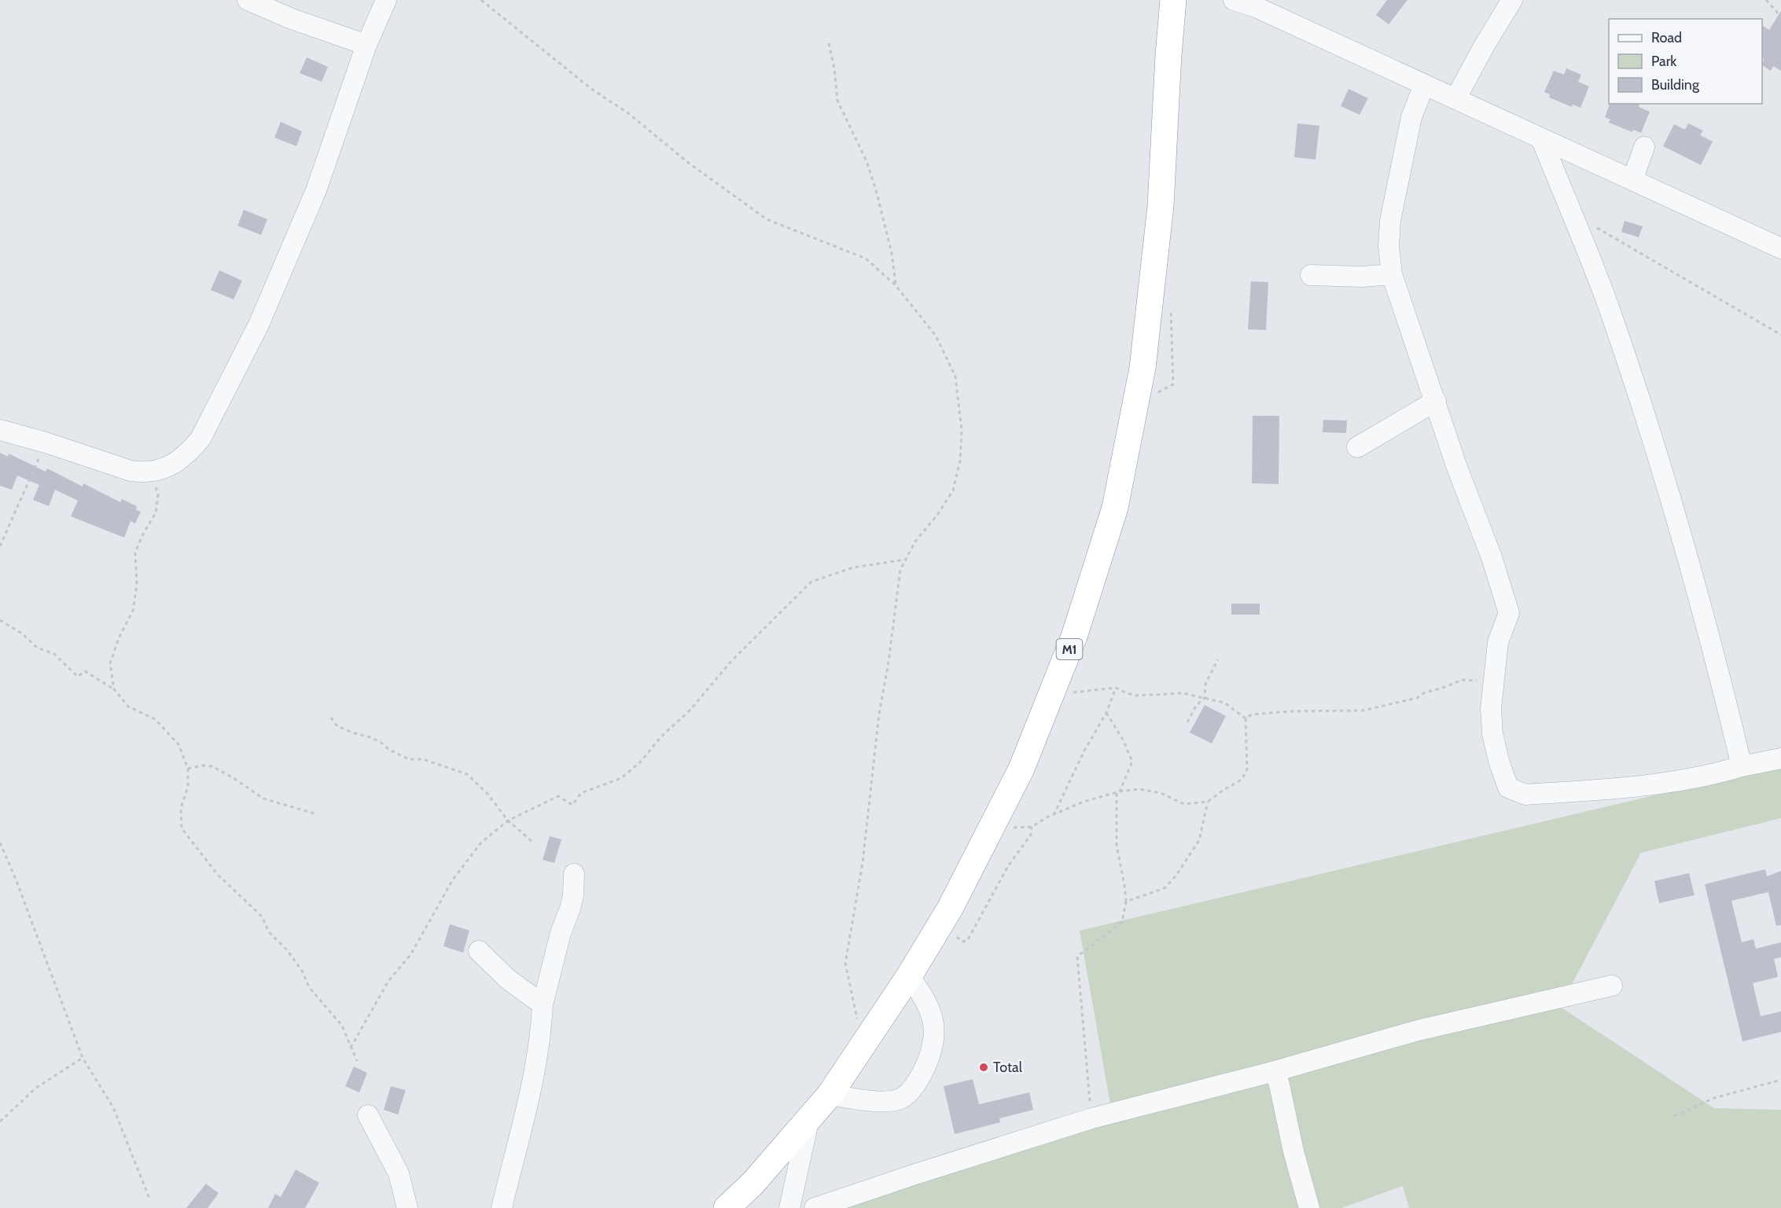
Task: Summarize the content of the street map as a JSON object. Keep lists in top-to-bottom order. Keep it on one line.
{"streets":{"highway":["M1"]},"places":["Total"],"legend":["Road","Park","Building"]}
